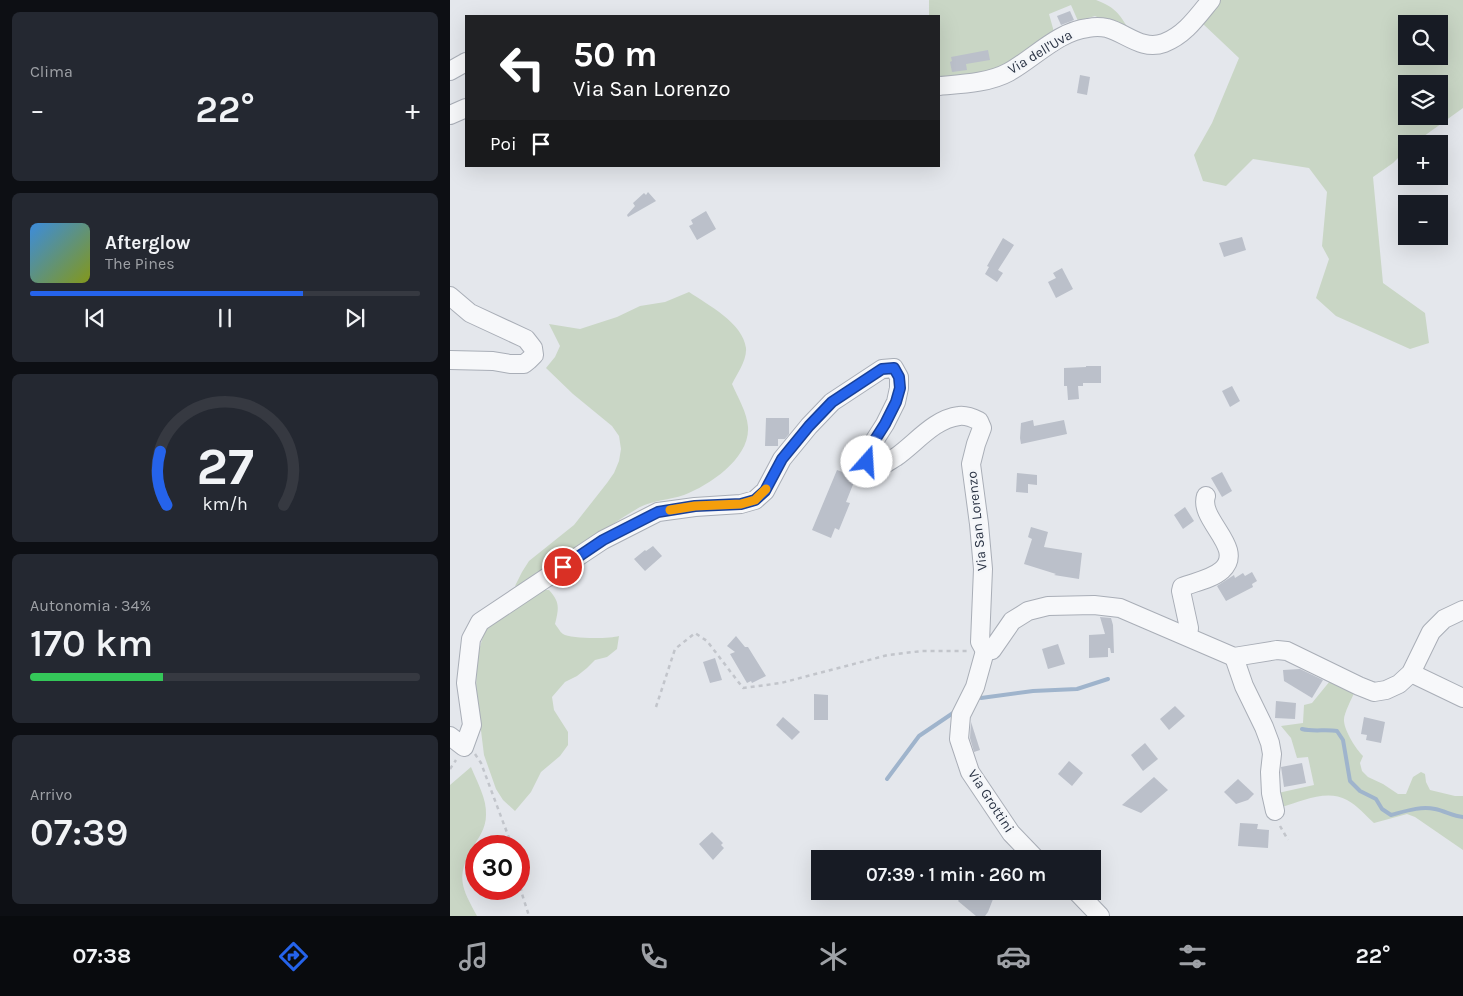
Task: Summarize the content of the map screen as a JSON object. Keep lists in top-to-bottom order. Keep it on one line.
{"streets":{"street":["Via dell'Uva","Via San Lorenzo","Via Grottini"]},"crossings":[["Via San Lorenzo","Via Grottini"]],"page":{"tile":["Clima",["Autonomia · 34%","170 km"],["Arrivo","07:39"]],"map_buttons":["+","−"],"turn":["50 m","Via San Lorenzo"],"heat":["−","22°","+"],"then":"Poi","song":["Afterglow","The Pines"],"limit":"30","trip":"07:39 · 1 min · 260 m","tabs":["07:38","22°"],"gauge":["27","km/h"]}}
